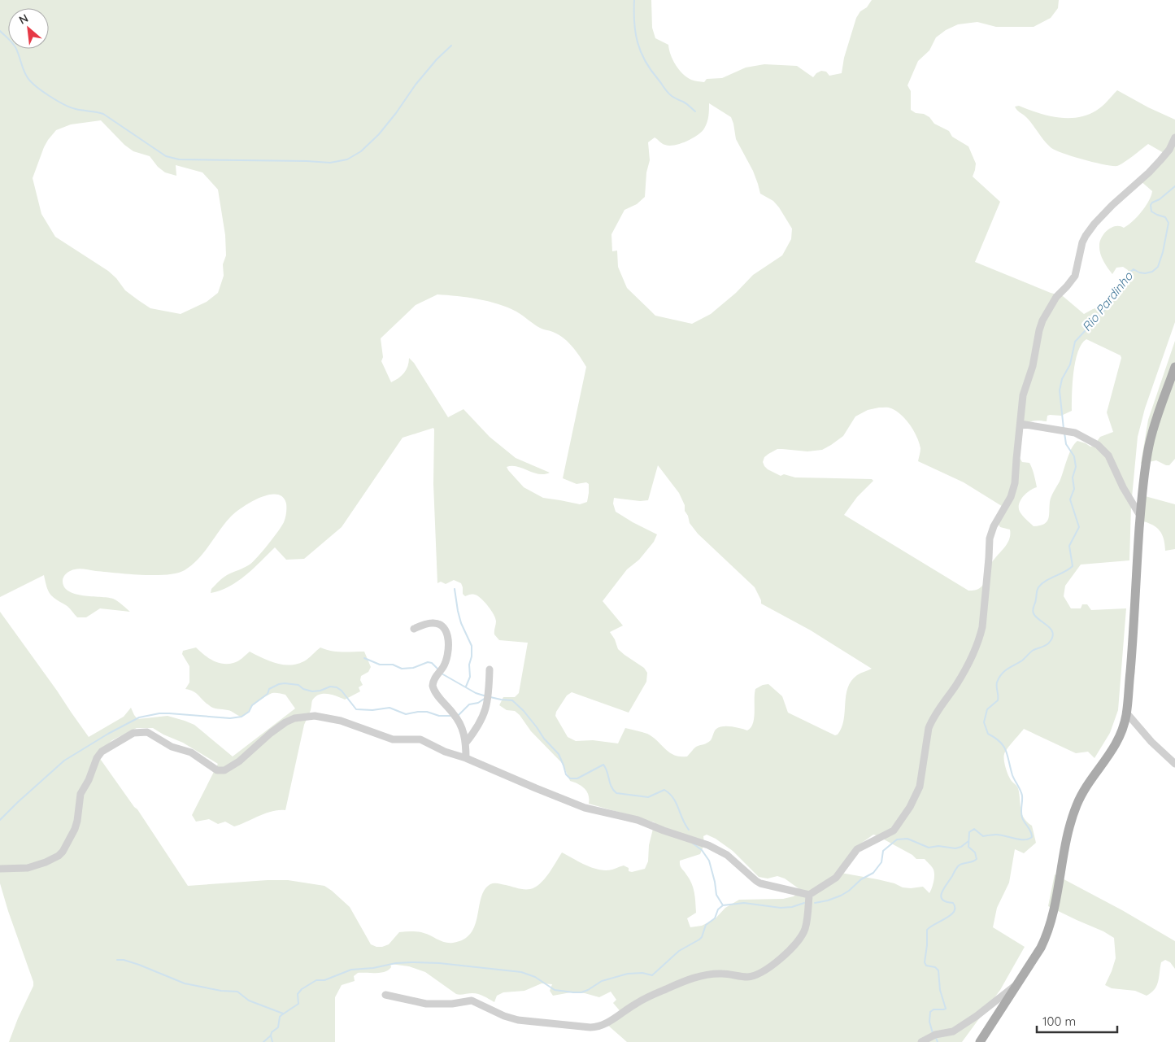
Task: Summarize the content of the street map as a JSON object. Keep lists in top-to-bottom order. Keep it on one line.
{"water":["Rio Pardinho"],"scale_bar":"100 m","north":"top left"}
